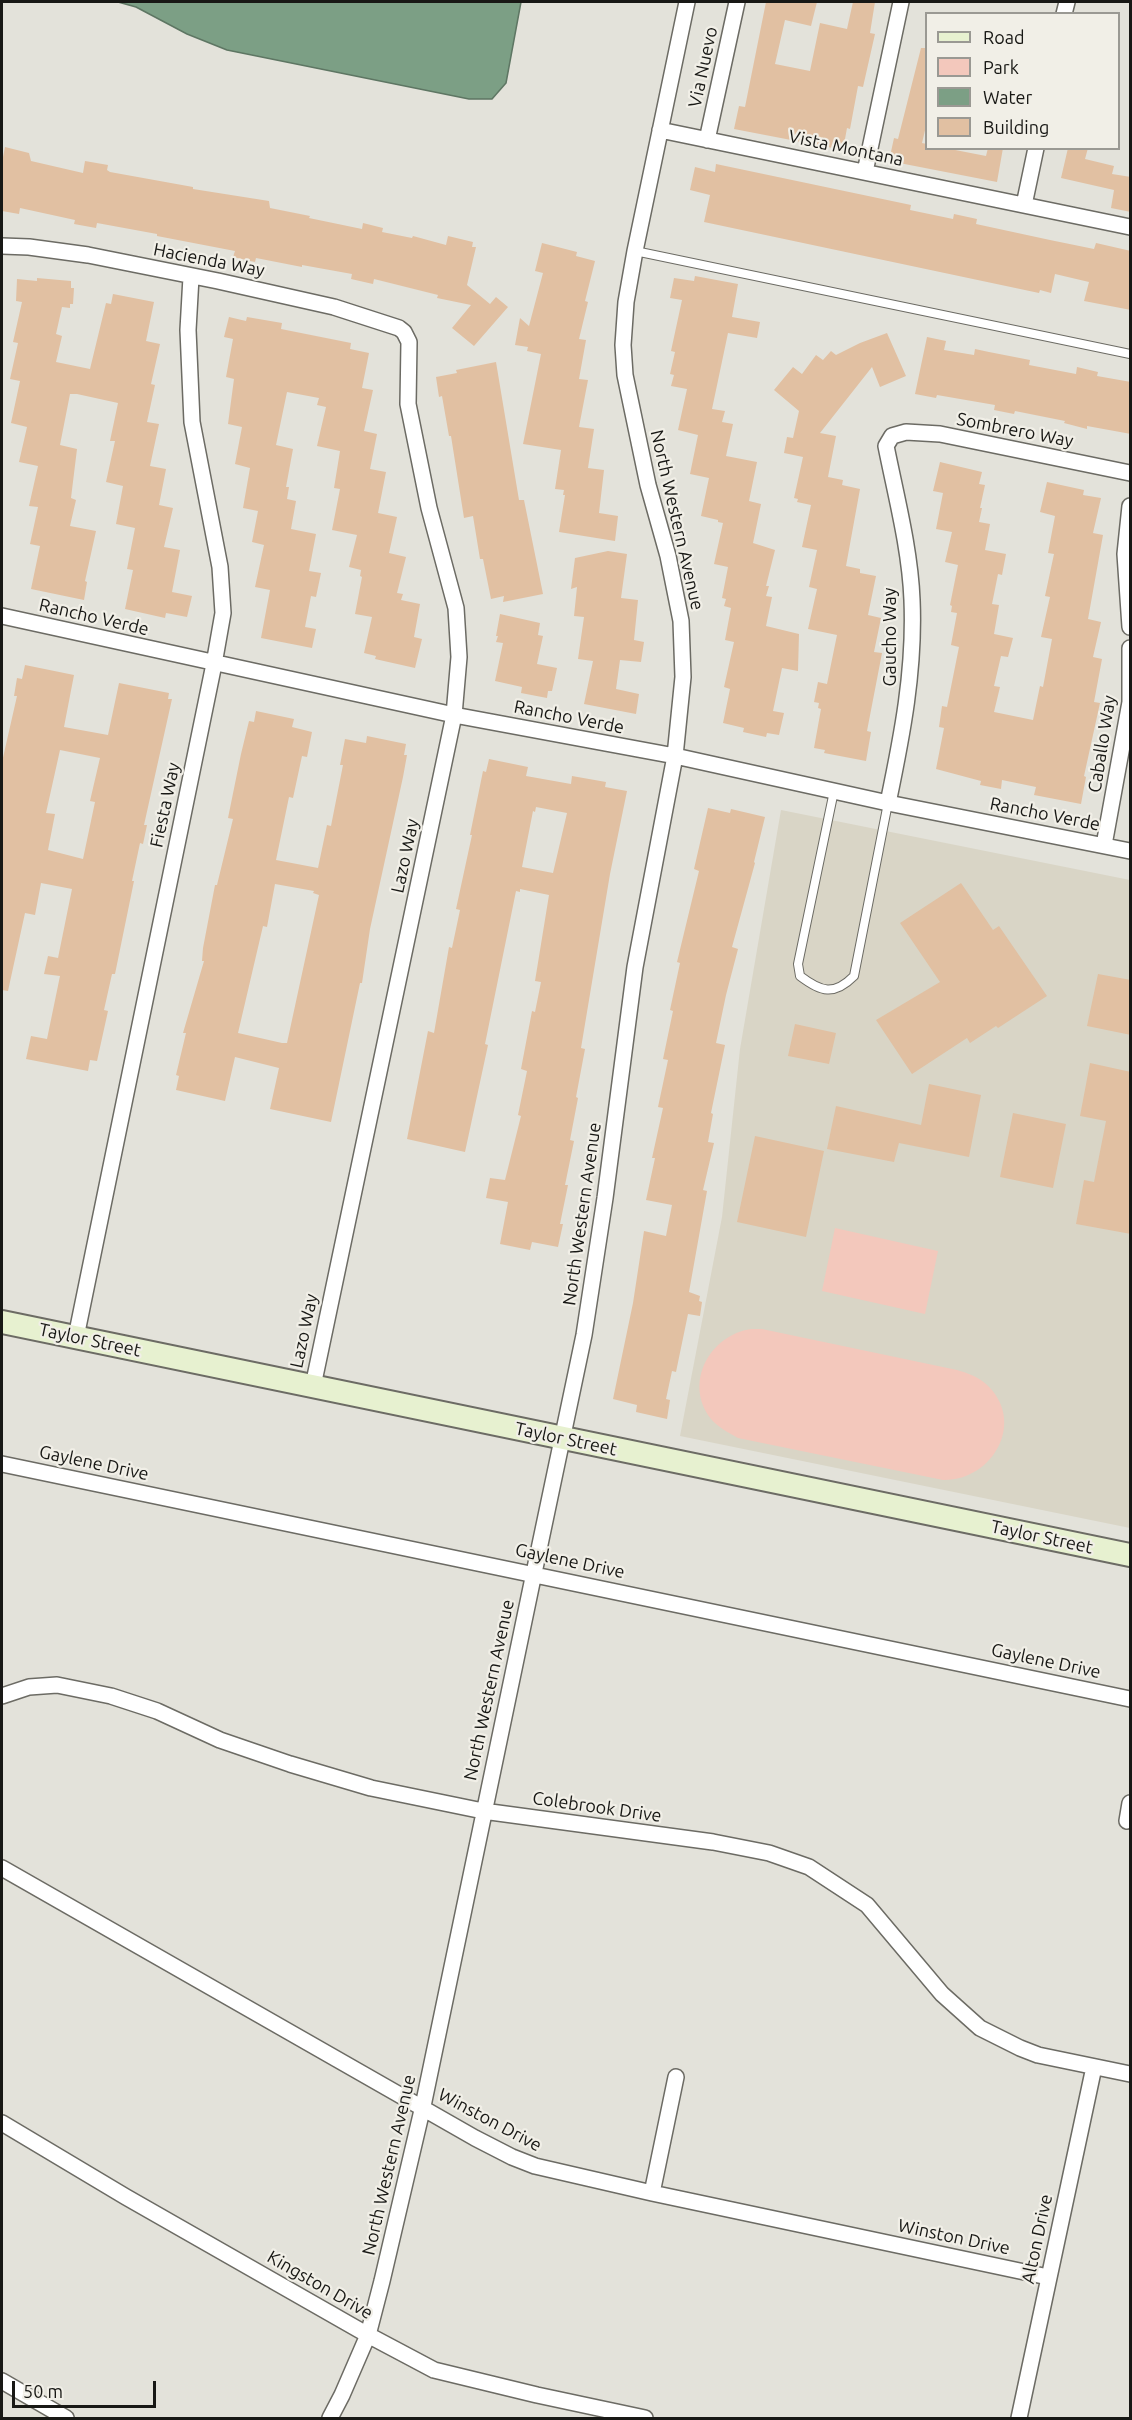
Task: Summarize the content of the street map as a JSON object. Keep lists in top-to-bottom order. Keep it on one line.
{"streets":{"street":["Via Nuevo","Vista Montana","Hacienda Way","Sombrero Way","North Western Avenue","Rancho Verde","Gaucho Way","Caballo Way","Fiesta Way","Lazo Way","Taylor Street","Gaylene Drive","Colebrook Drive","Winston Drive","Alton Drive","Kingston Drive"]},"crossings":[["Via Nuevo","Vista Montana"],["Vista Montana","North Western Avenue"],["Hacienda Way","Fiesta Way"],["Hacienda Way","Lazo Way"],["Sombrero Way","Gaucho Way"],["North Western Avenue","Rancho Verde"],["North Western Avenue","Taylor Street"],["North Western Avenue","Gaylene Drive"],["North Western Avenue","Colebrook Drive"],["North Western Avenue","Winston Drive"],["North Western Avenue","Kingston Drive"],["Rancho Verde","Gaucho Way"],["Rancho Verde","Caballo Way"],["Rancho Verde","Fiesta Way"],["Rancho Verde","Lazo Way"],["Fiesta Way","Taylor Street"],["Lazo Way","Taylor Street"],["Colebrook Drive","Alton Drive"],["Winston Drive","Alton Drive"]],"legend":["Road","Park","Water","Building"],"scale_bar":"50 m"}
